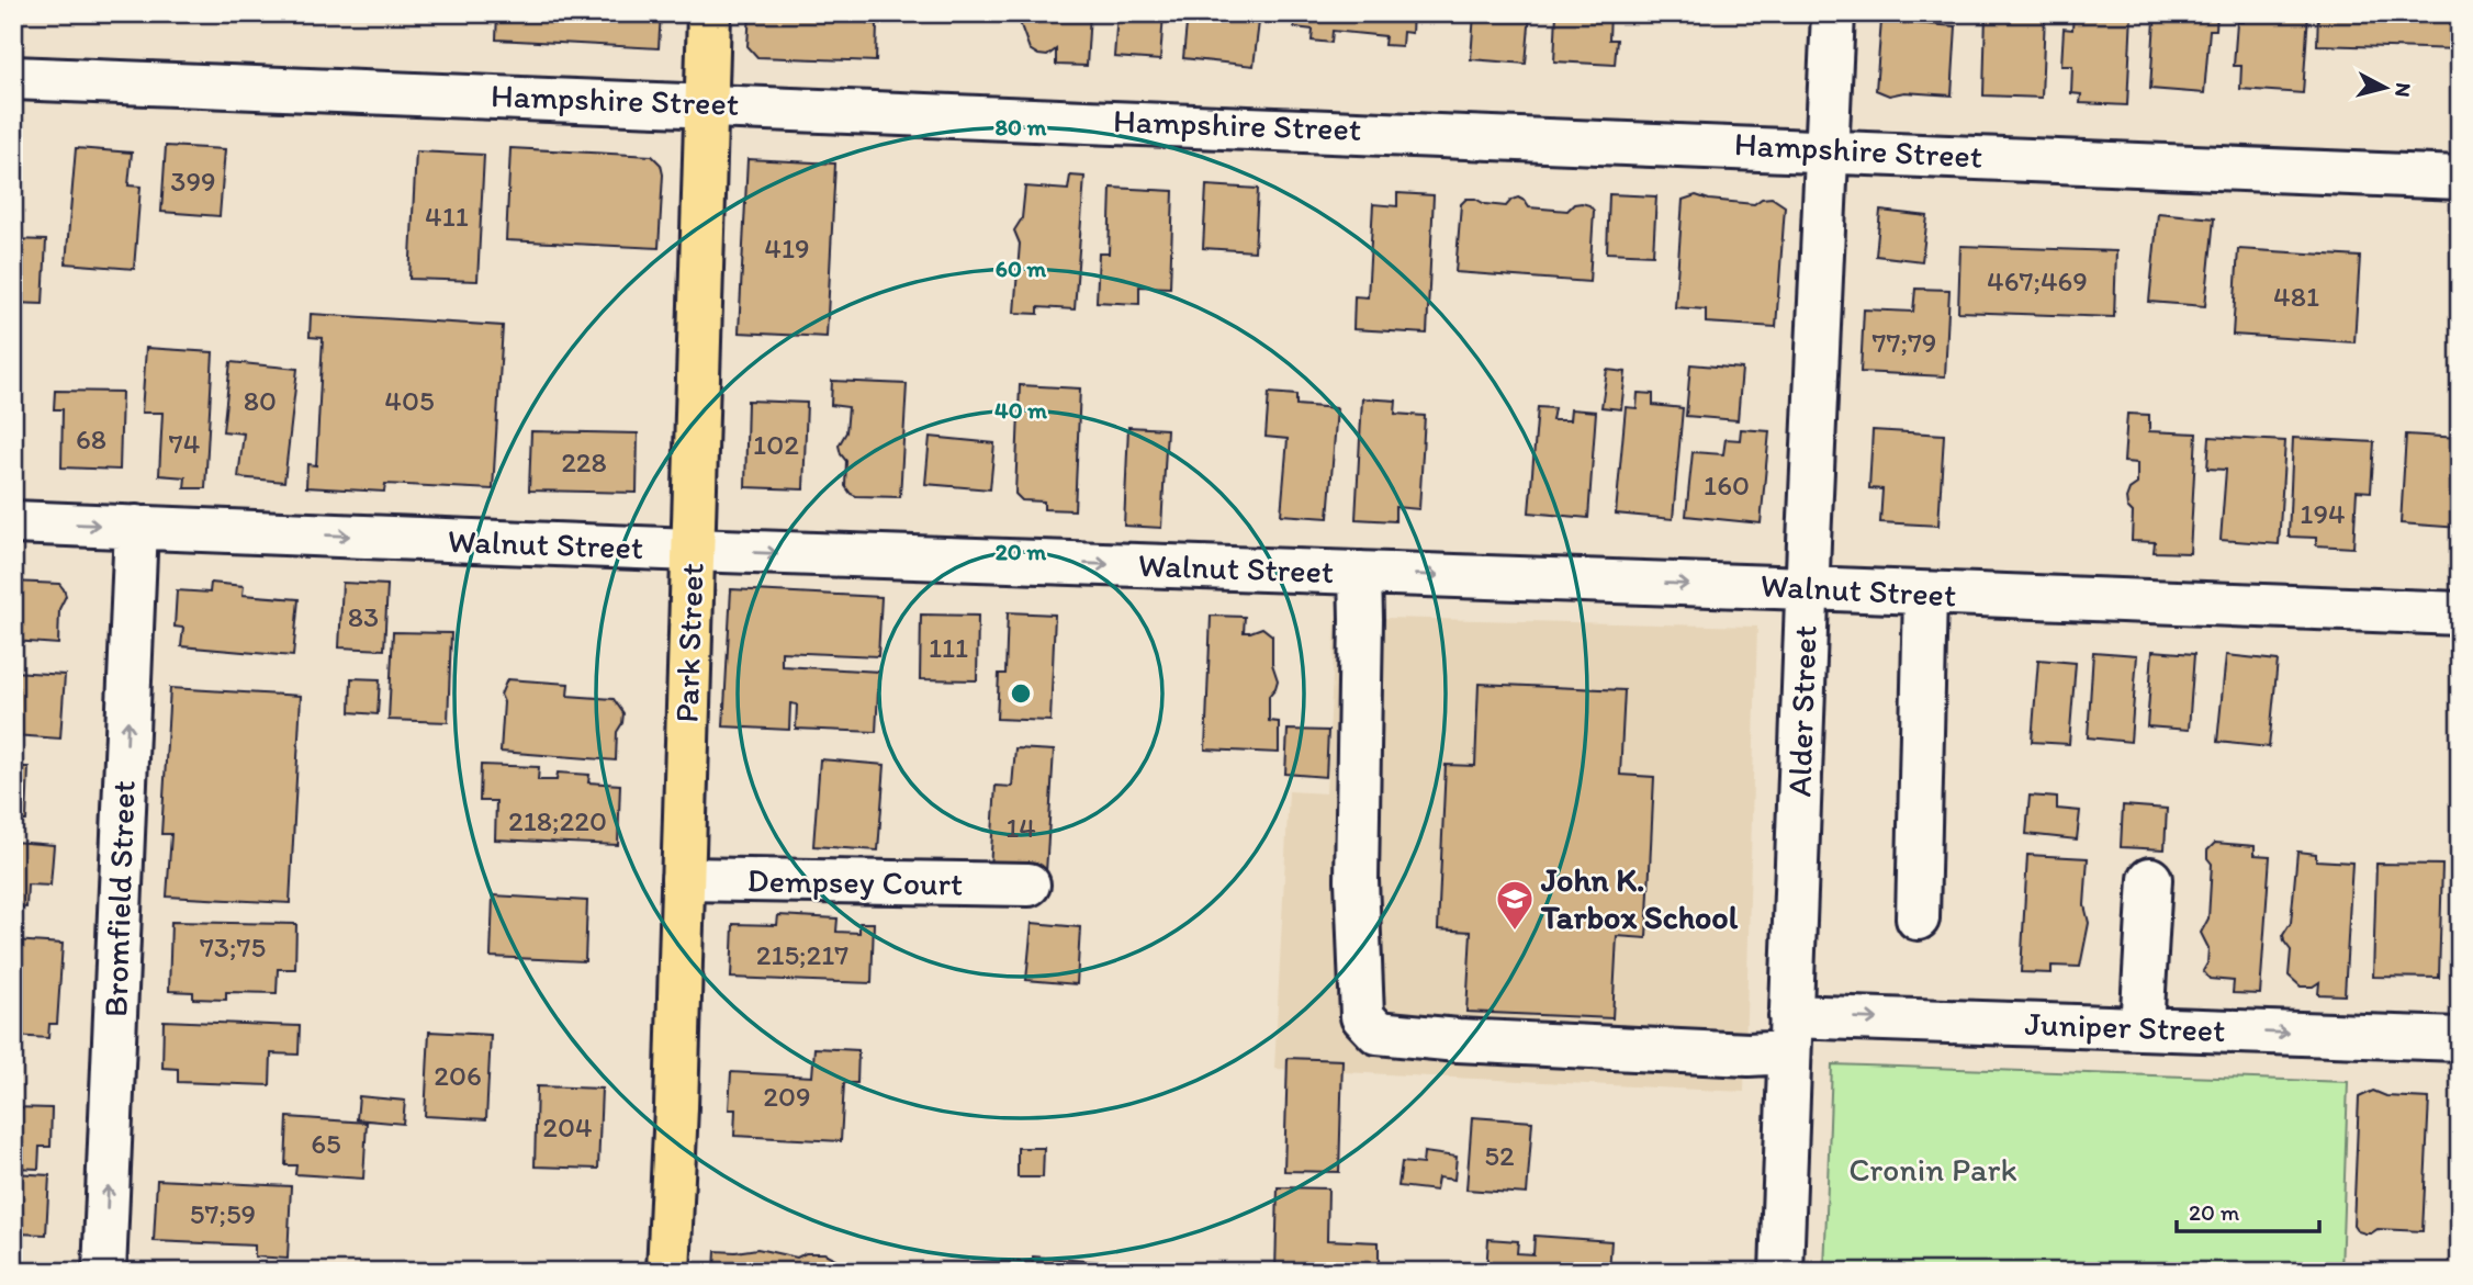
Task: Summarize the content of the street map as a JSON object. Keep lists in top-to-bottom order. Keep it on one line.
{"streets":{"main road":["Park Street"],"street":["Hampshire Street","Walnut Street","Alder Street","Dempsey Court","Bromfield Street","Juniper Street"]},"crossings":[["Hampshire Street","Park Street"],["Hampshire Street","Alder Street"],["Walnut Street","Park Street"],["Walnut Street","Alder Street"],["Walnut Street","Bromfield Street"],["Walnut Street","Juniper Street"],["Park Street","Dempsey Court"],["Alder Street","Juniper Street"]],"one_way":["Walnut Street","Bromfield Street","Juniper Street"],"parks":["Cronin Park"],"places":{"school or university":["John K. Tarbox School"]},"house_numbers":["399","411","419","467;469","481","77;79","80","405","68","74","102","228","160","194","83","111","218;220","14","73;75","215;217","206","209","204","65","52","57;59"],"scale_bar":"20 m","north":"right","rings":["80 m","60 m","40 m","20 m"]}
